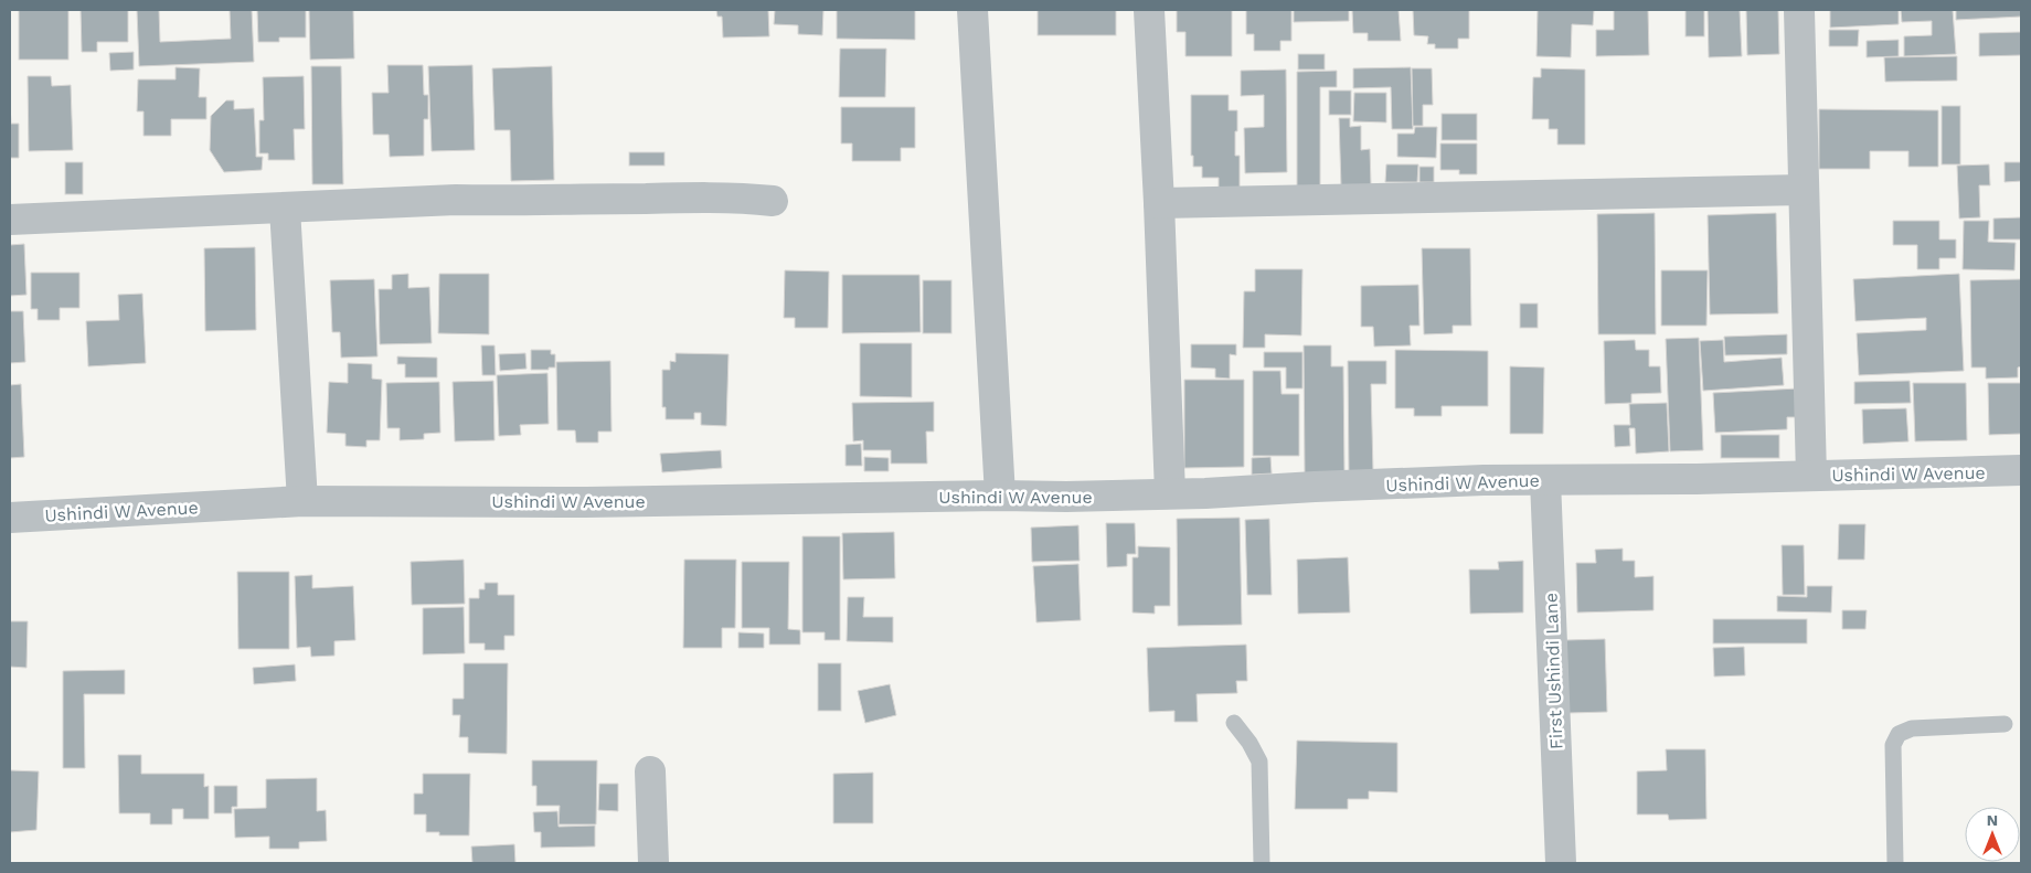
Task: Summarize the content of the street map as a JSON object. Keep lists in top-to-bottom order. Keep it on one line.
{"streets":{"street":["Ushindi W Avenue","First Ushindi Lane"]},"crossings":[["Ushindi W Avenue","First Ushindi Lane"]],"north":"top"}
